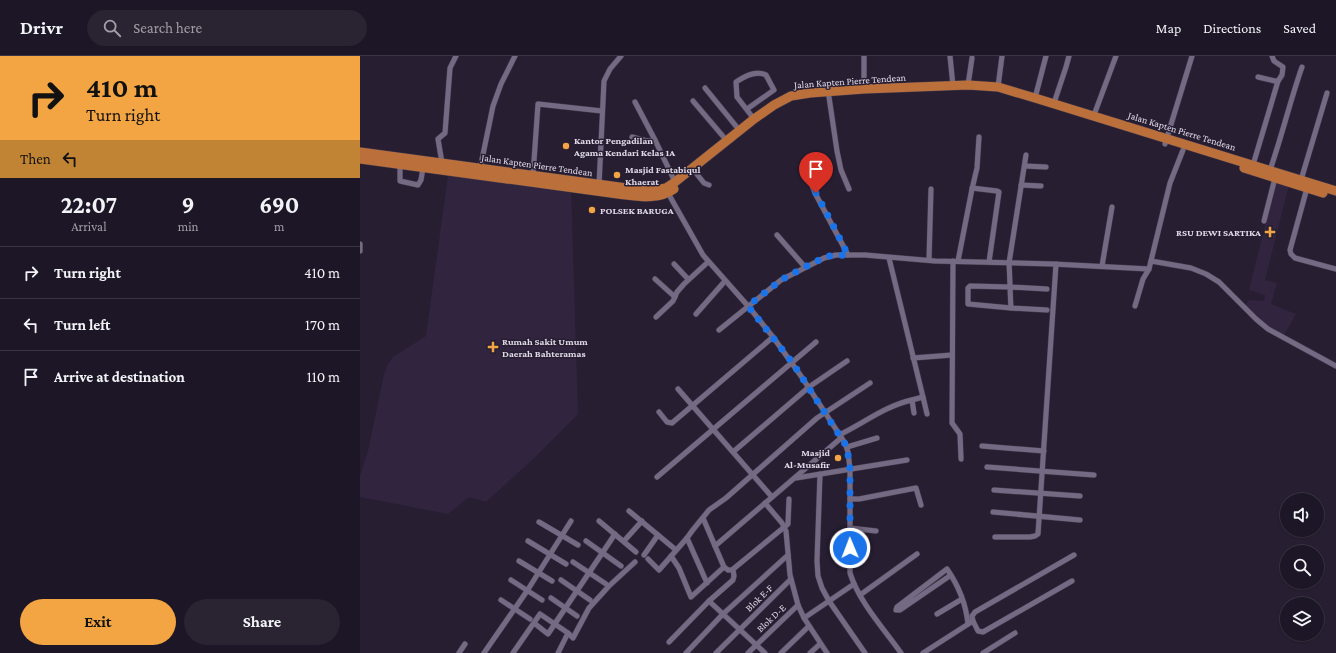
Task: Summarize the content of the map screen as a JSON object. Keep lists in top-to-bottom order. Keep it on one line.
{"streets":{"highway":["Jalan Kapten Pierre Tendean"],"street":["Blok E-F","Blok D-E"]},"places":{"other":["Kantor Pengadilan Agama Kendari Kelas 1A","Masjid Fastabiqul Khaerat","POLSEK BARUGA","Masjid Al-Musafir"],"health":["RSU DEWI SARTIKA","Rumah Sakit Umum Daerah Bahteramas"]},"page":{"header":"Drivr","search":"Search here","nav":["Map","Directions","Saved"],"turn":["410 m","Turn right"],"then":"Then","eta":["22:07","Arrival","9","min","690","m"],"list":[{"name":"Turn right","value":"410 m"},{"name":"Turn left","value":"170 m"},{"name":"Arrive at destination","value":"110 m"}],"buttons":["Exit","Share"]}}
